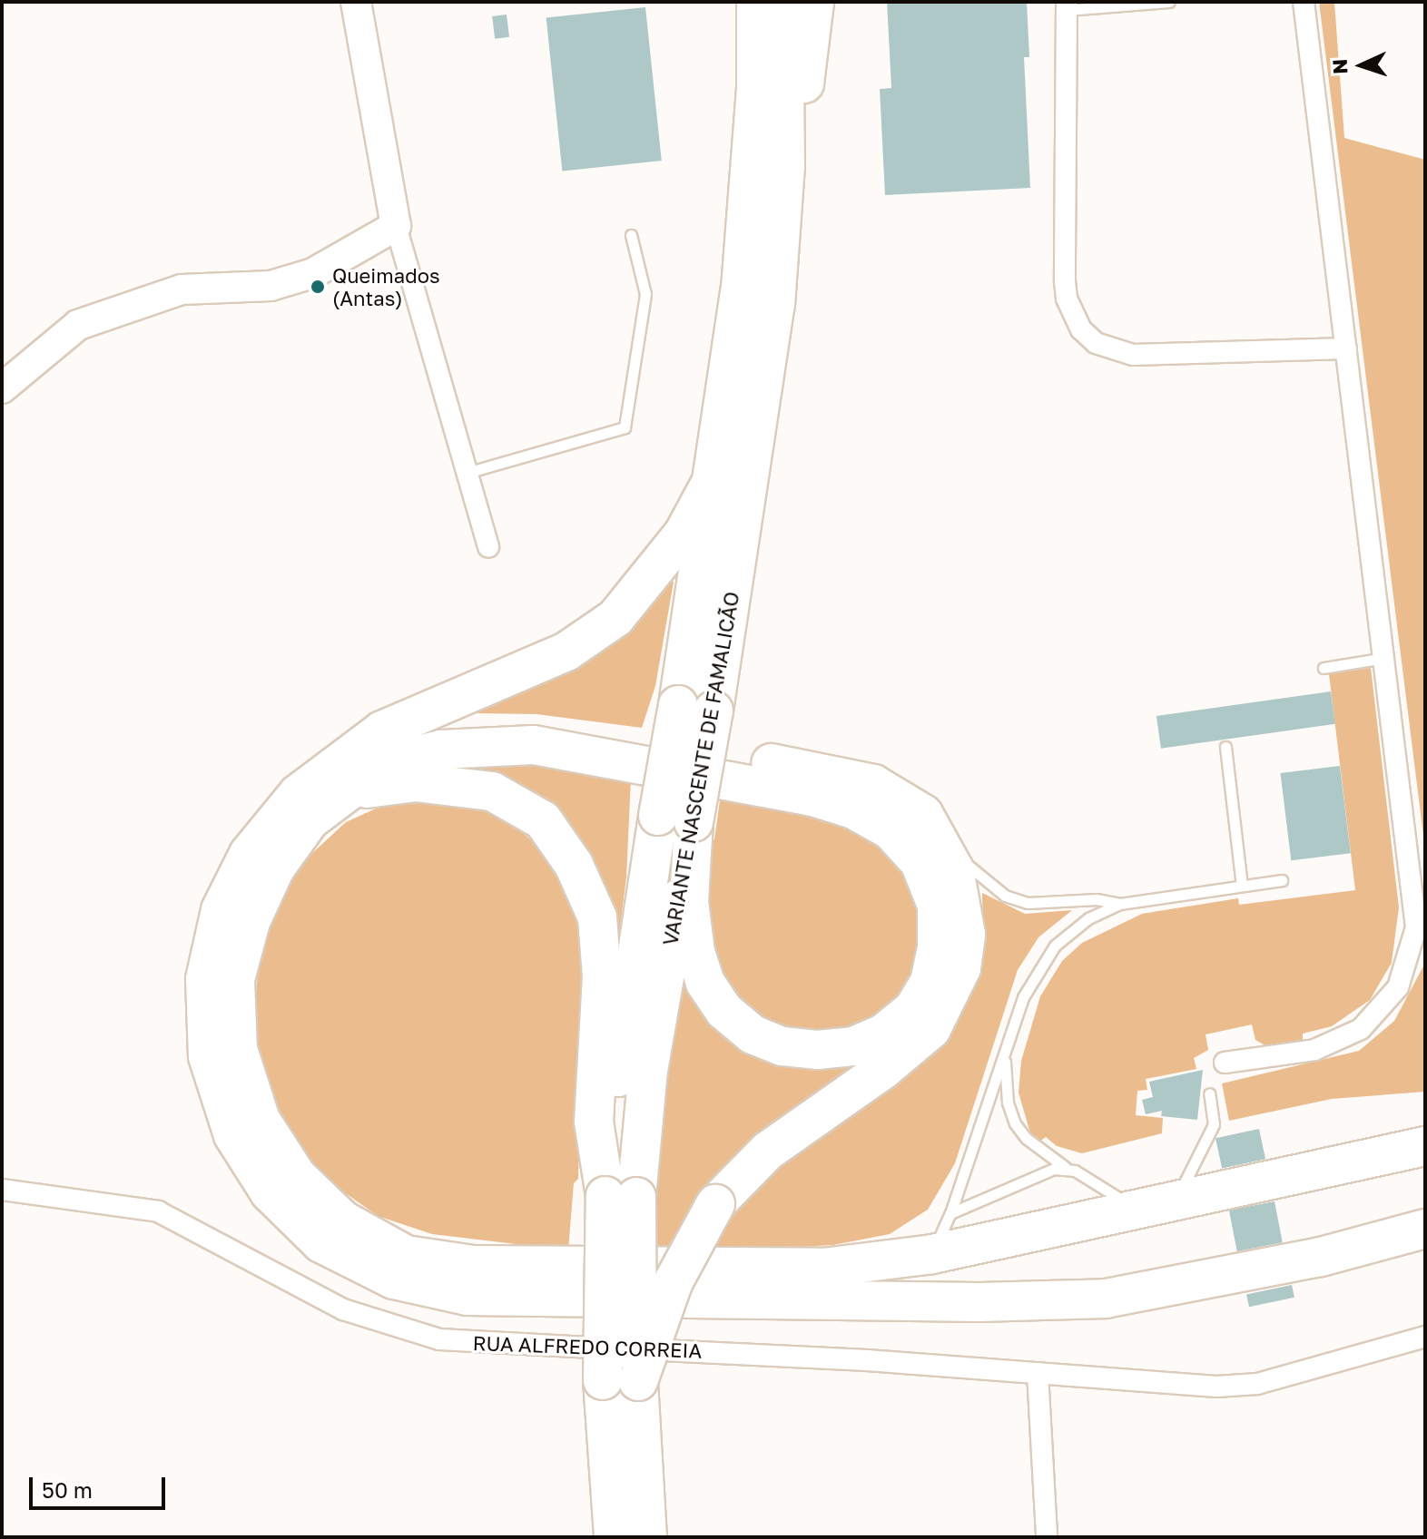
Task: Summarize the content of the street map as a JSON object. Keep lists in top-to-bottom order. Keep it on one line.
{"streets":{"highway":["VARIANTE NASCENTE DE FAMALICÃO"],"street":["RUA ALFREDO CORREIA"]},"places":["Queimados (Antas)"],"scale_bar":"50 m","north":"left"}
